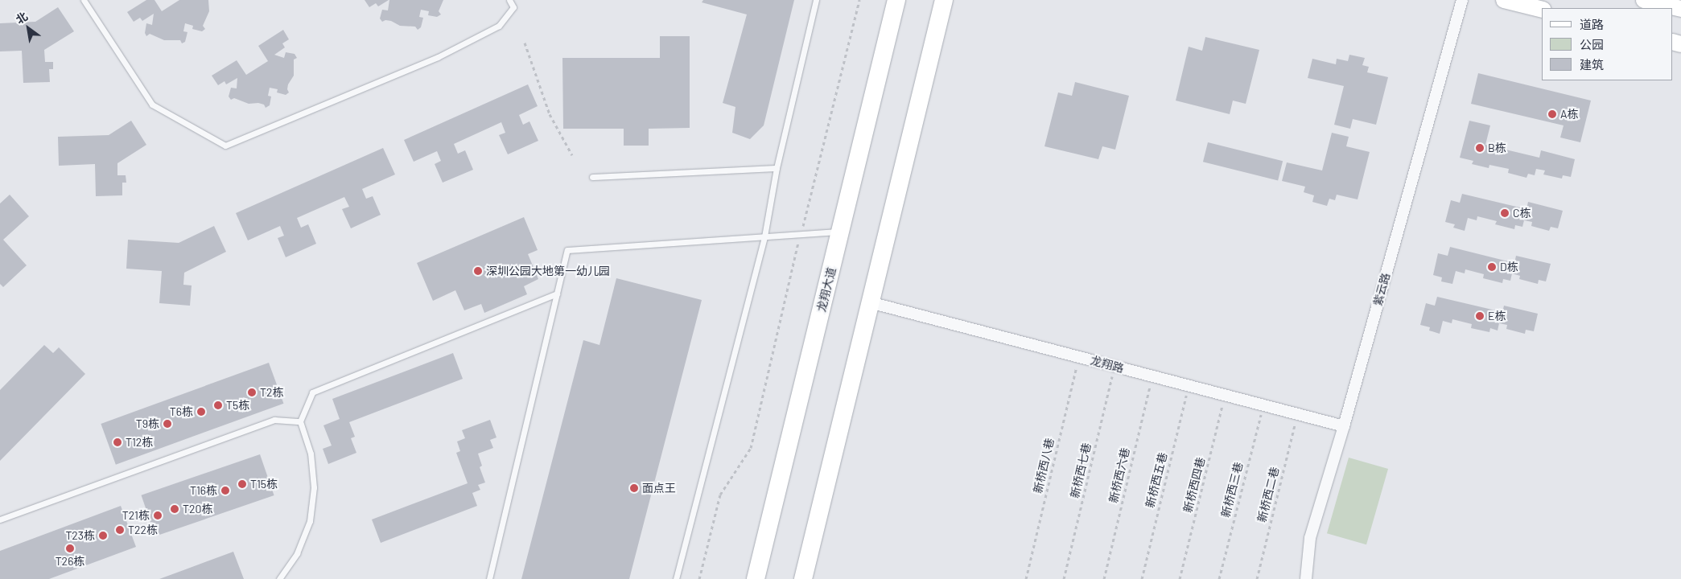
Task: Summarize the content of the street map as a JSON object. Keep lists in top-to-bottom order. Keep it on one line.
{"streets":{"main road":["龙翔大道"],"street":["紫云路","龙翔路"],"path":["新桥西八巷","新桥西七巷","新桥西六巷","新桥西五巷","新桥西四巷","新桥西三巷","新桥西二巷"]},"crossings":[["紫云路","龙翔路"],["龙翔路","新桥西八巷"],["龙翔路","新桥西七巷"],["龙翔路","新桥西六巷"],["龙翔路","新桥西五巷"],["龙翔路","新桥西四巷"],["龙翔路","新桥西三巷"],["龙翔路","新桥西二巷"]],"places":["A栋","B栋","C栋","D栋","深圳公园大地第一幼儿园","E栋","T2栋","T5栋","T6栋","T9栋","T12栋","T15栋","面点王","T16栋","T20栋","T21栋","T22栋","T23栋","T26栋"],"legend":["道路","公园","建筑"],"north":"top left"}
